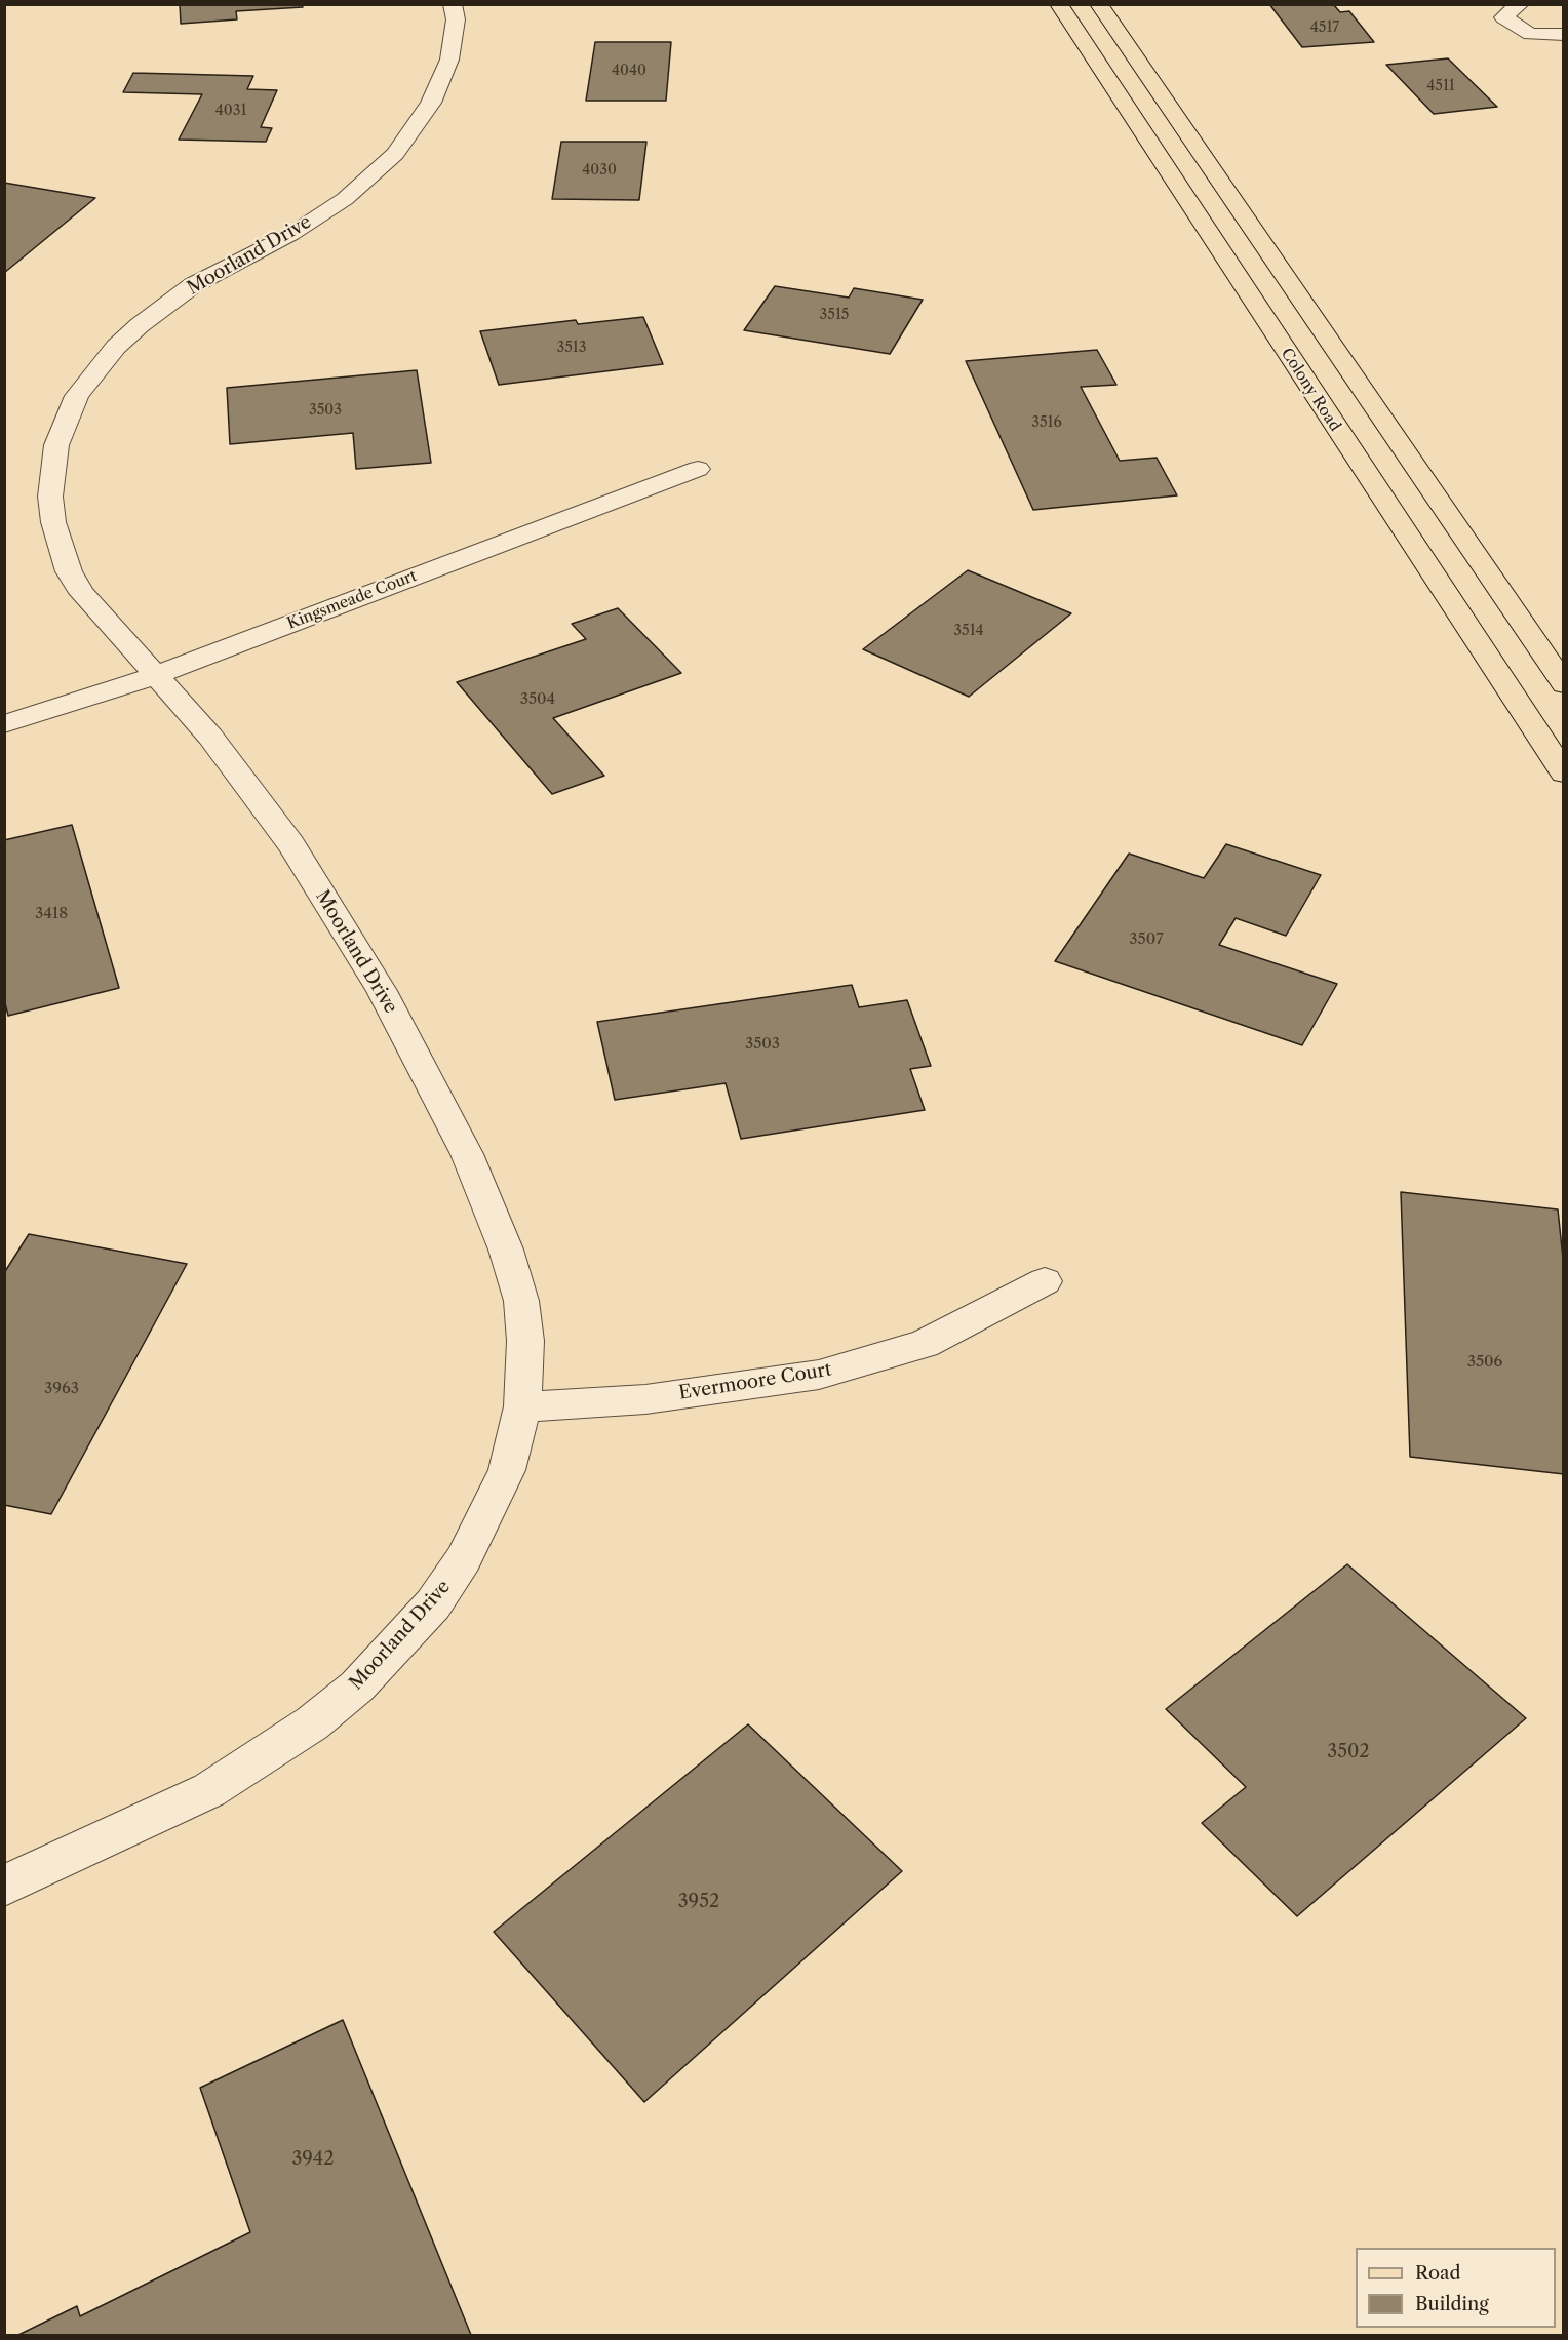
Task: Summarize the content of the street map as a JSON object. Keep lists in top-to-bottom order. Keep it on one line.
{"streets":{"main road":["Colony Road"],"street":["Moorland Drive","Kingsmeade Court","Evermoore Court"]},"crossings":[["Moorland Drive","Kingsmeade Court"],["Moorland Drive","Evermoore Court"]],"house_numbers":["4517","4040","4511","4031","4030","3515","3513","3503","3516","3514","3504","3418","3507","3503","3506","3963","3502","3952","3942"],"legend":["Road","Building"]}
